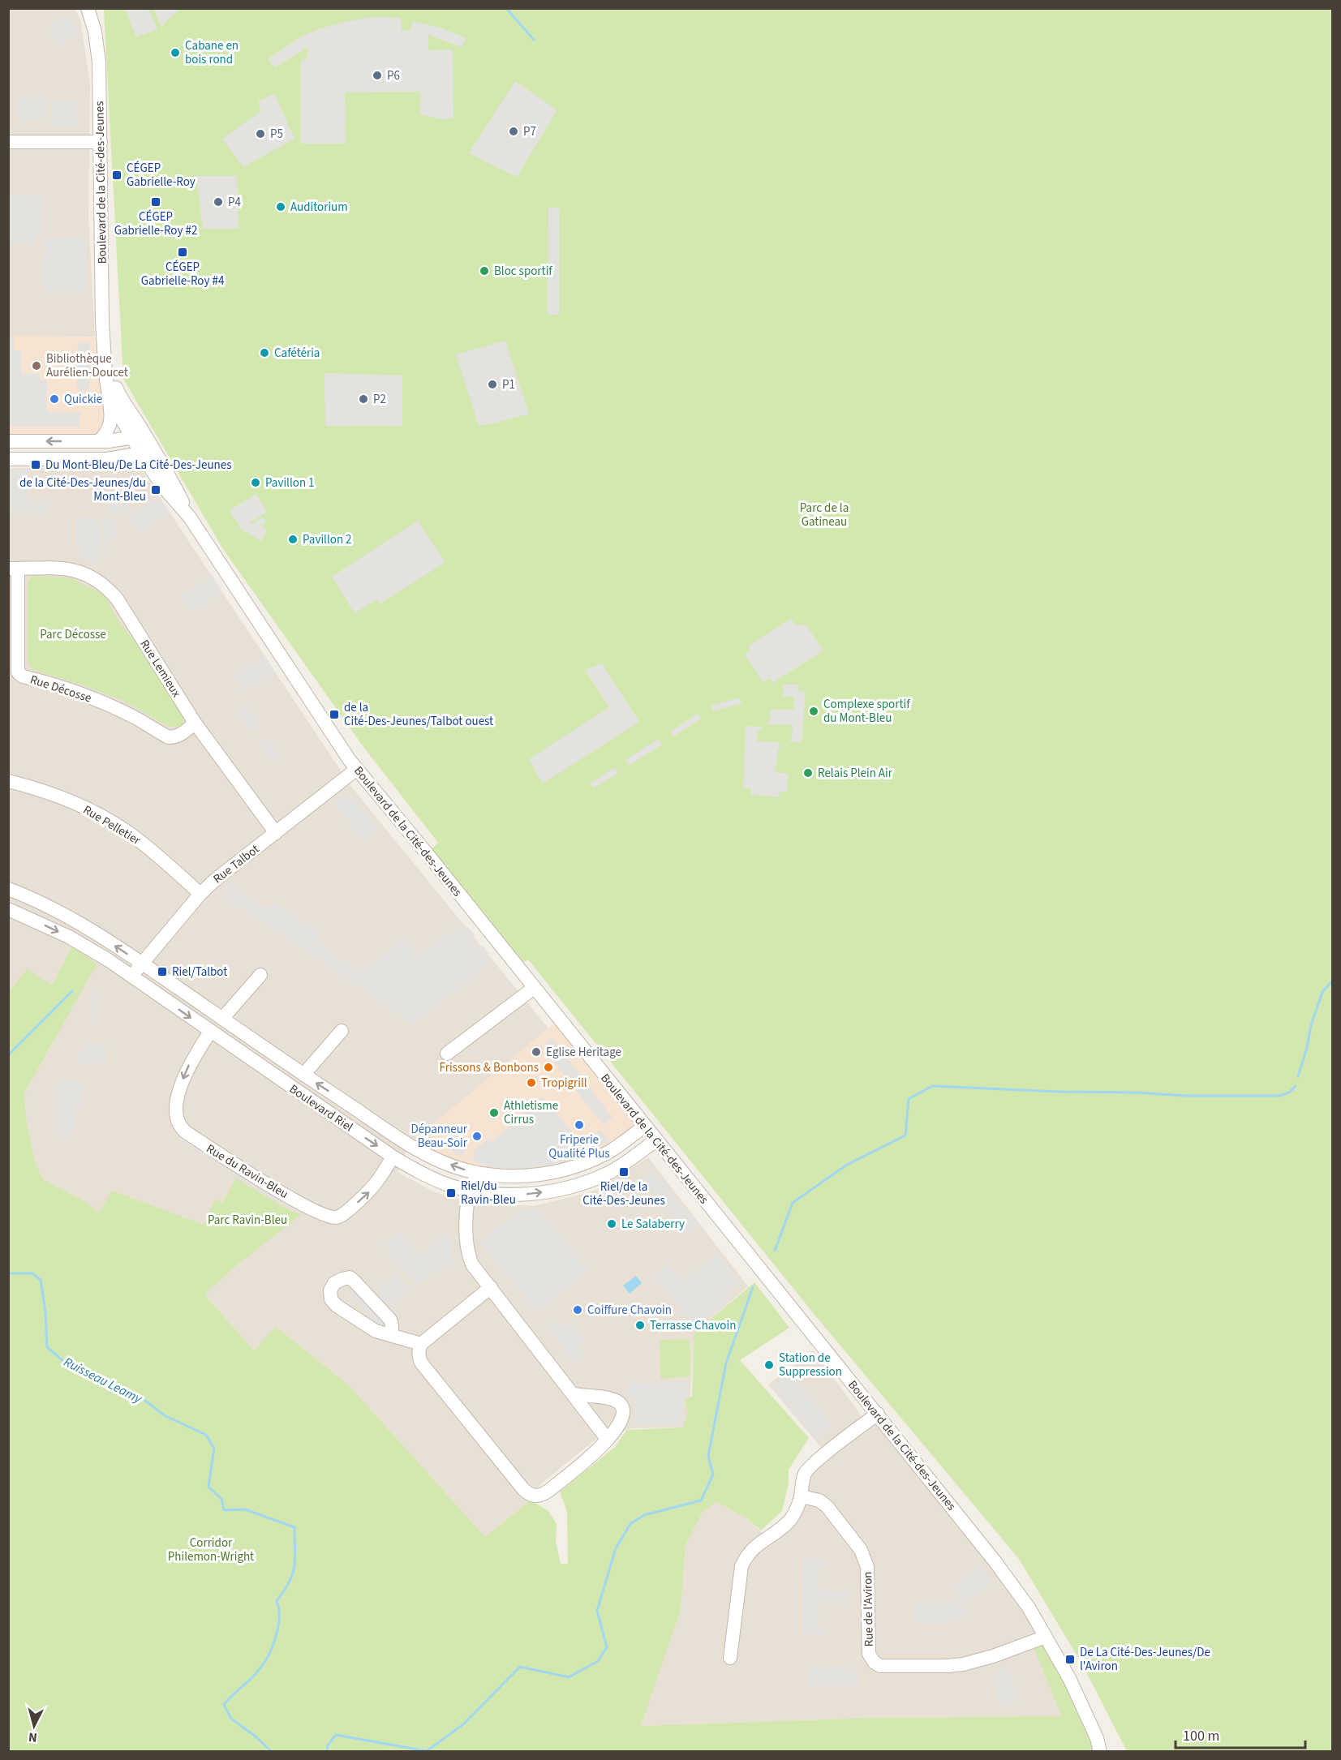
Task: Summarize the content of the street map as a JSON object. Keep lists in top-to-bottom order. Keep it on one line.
{"streets":{"street":["Boulevard de la Cité-des-Jeunes","Rue Lemieux","Rue Décosse","Rue Pelletier","Rue Talbot","Boulevard Riel","Rue du Ravin-Bleu","Rue de l'Aviron"]},"crossings":[["Boulevard de la Cité-des-Jeunes","Rue Talbot"],["Boulevard de la Cité-des-Jeunes","Boulevard Riel"],["Boulevard de la Cité-des-Jeunes","Rue de l'Aviron"],["Rue Lemieux","Rue Décosse"],["Rue Lemieux","Rue Talbot"],["Rue Pelletier","Rue Talbot"],["Rue Talbot","Boulevard Riel"],["Boulevard Riel","Rue du Ravin-Bleu"]],"water":["Ruisseau Leamy"],"parks":["Parc de la Gatineau","Parc Décosse","Parc Ravin-Bleu","Corridor Philemon-Wright"],"places":{"other":["Cabane en bois rond","P6","P7","P5","P4","Auditorium","Bloc sportif","Cafétéria","Bibliothèque Aurélien-Doucet","P1","Quickie","P2","Pavillon 1","Pavillon 2","Complexe sportif du Mont-Bleu","Relais Plein Air","Eglise Heritage","Frissons & Bonbons","Tropigrill","Athletisme Cirrus","Friperie Qualité Plus","Dépanneur Beau-Soir","Le Salaberry","Coiffure Chavoin","Terrasse Chavoin","Station de Suppression"],"transit":["CÉGEP Gabrielle-Roy","CÉGEP Gabrielle-Roy #2","CÉGEP Gabrielle-Roy #4","Du Mont-Bleu/De La Cité-Des-Jeunes","de la Cité-Des-Jeunes/du Mont-Bleu","de la Cité-Des-Jeunes/Talbot ouest","Riel/Talbot","Riel/de la Cité-Des-Jeunes","Riel/du Ravin-Bleu","De La Cité-Des-Jeunes/De l'Aviron"]},"scale_bar":"100 m","north":"bottom"}
